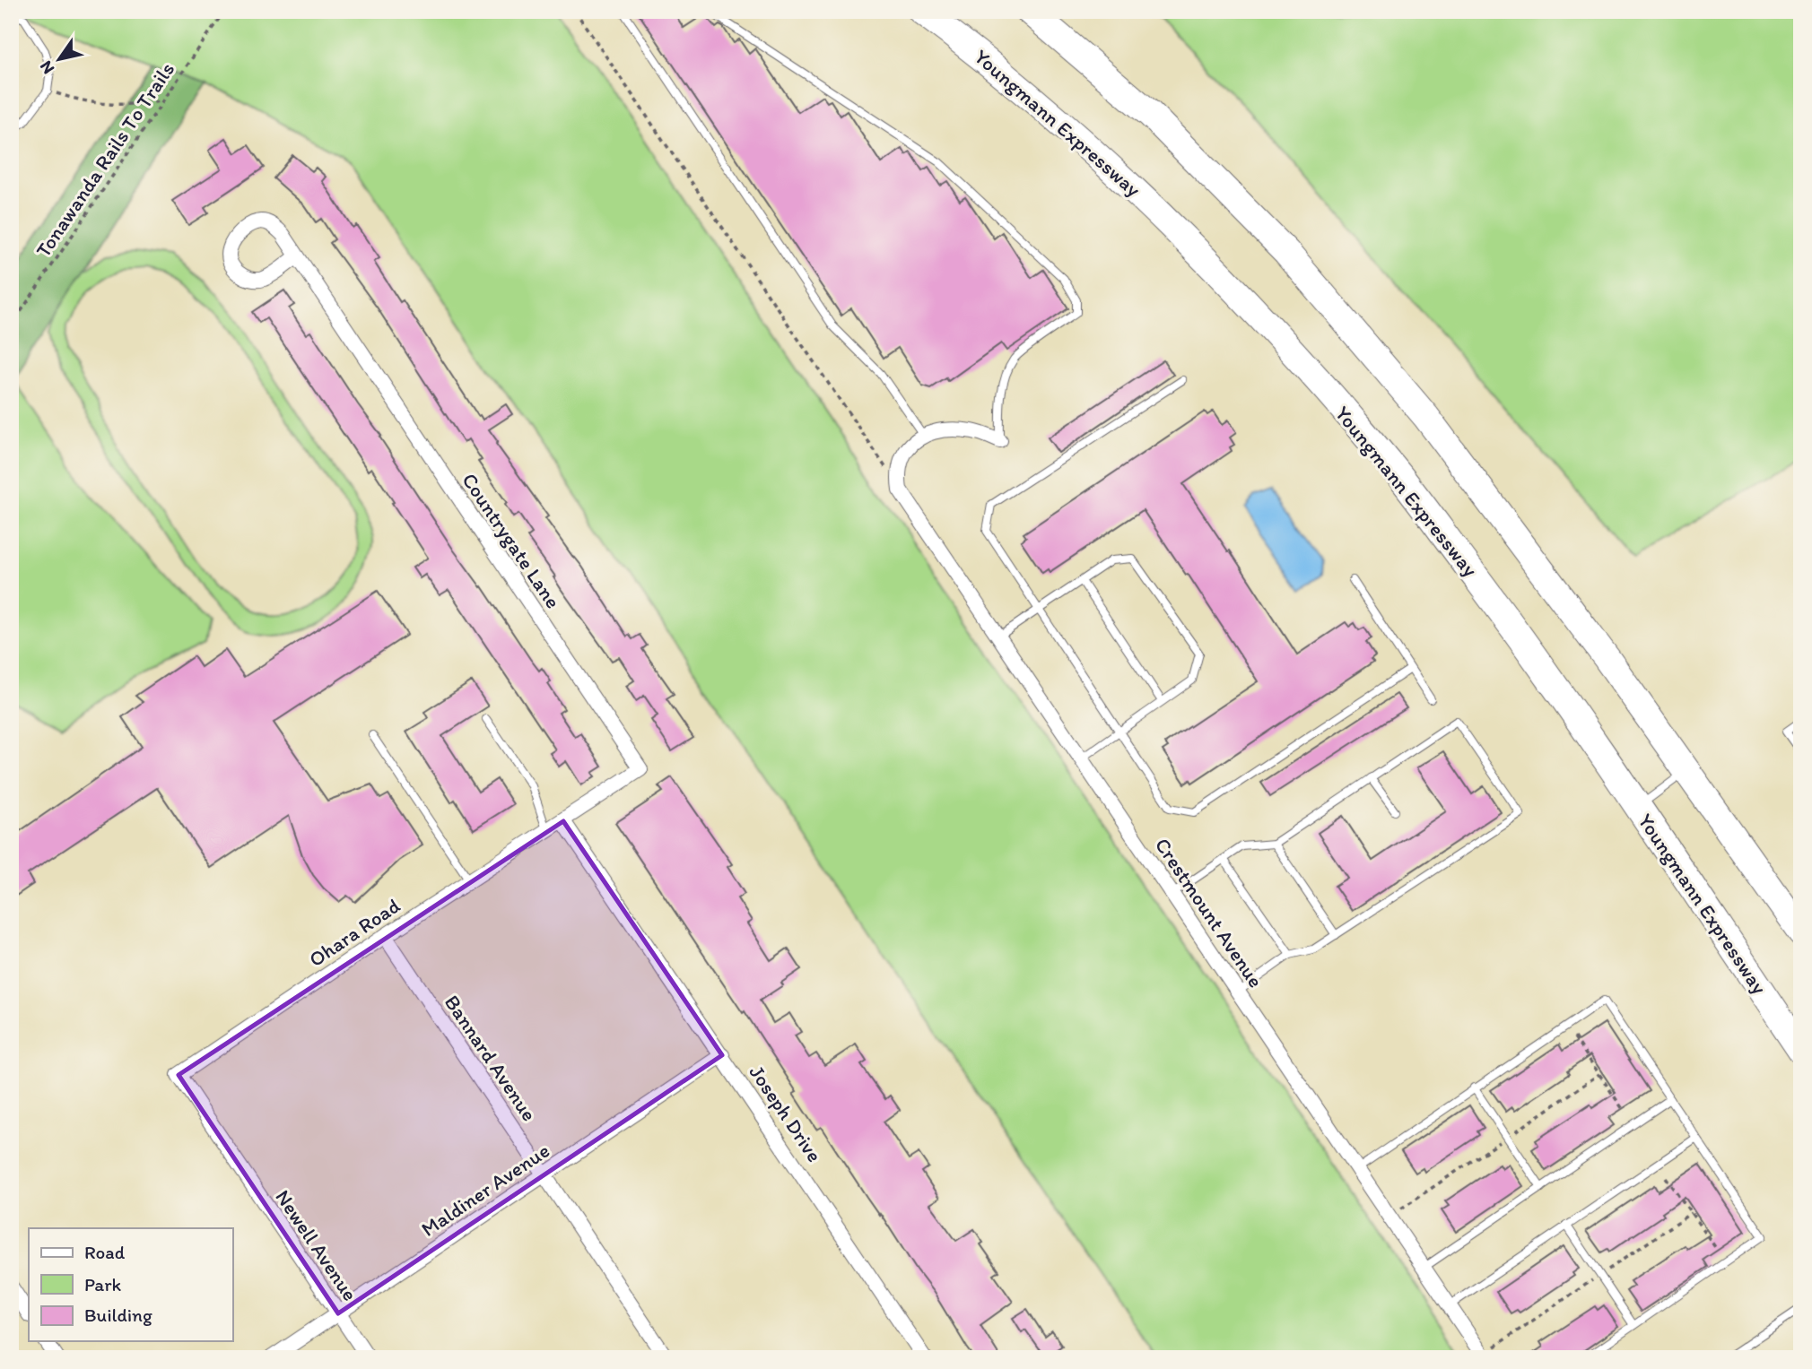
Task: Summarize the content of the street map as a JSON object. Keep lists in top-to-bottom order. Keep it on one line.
{"streets":{"highway":["Youngmann Expressway"],"street":["Countrygate Lane","Crestmount Avenue","Ohara Road","Bannard Avenue","Joseph Drive","Maldiner Avenue","Newell Avenue"],"path":["Tonawanda Rails To Trails"]},"crossings":[["Countrygate Lane","Ohara Road"],["Countrygate Lane","Joseph Drive"],["Ohara Road","Bannard Avenue"],["Ohara Road","Joseph Drive"],["Ohara Road","Newell Avenue"],["Bannard Avenue","Maldiner Avenue"],["Joseph Drive","Maldiner Avenue"],["Maldiner Avenue","Newell Avenue"]],"legend":["Road","Park","Building"],"north":"bottom left"}
